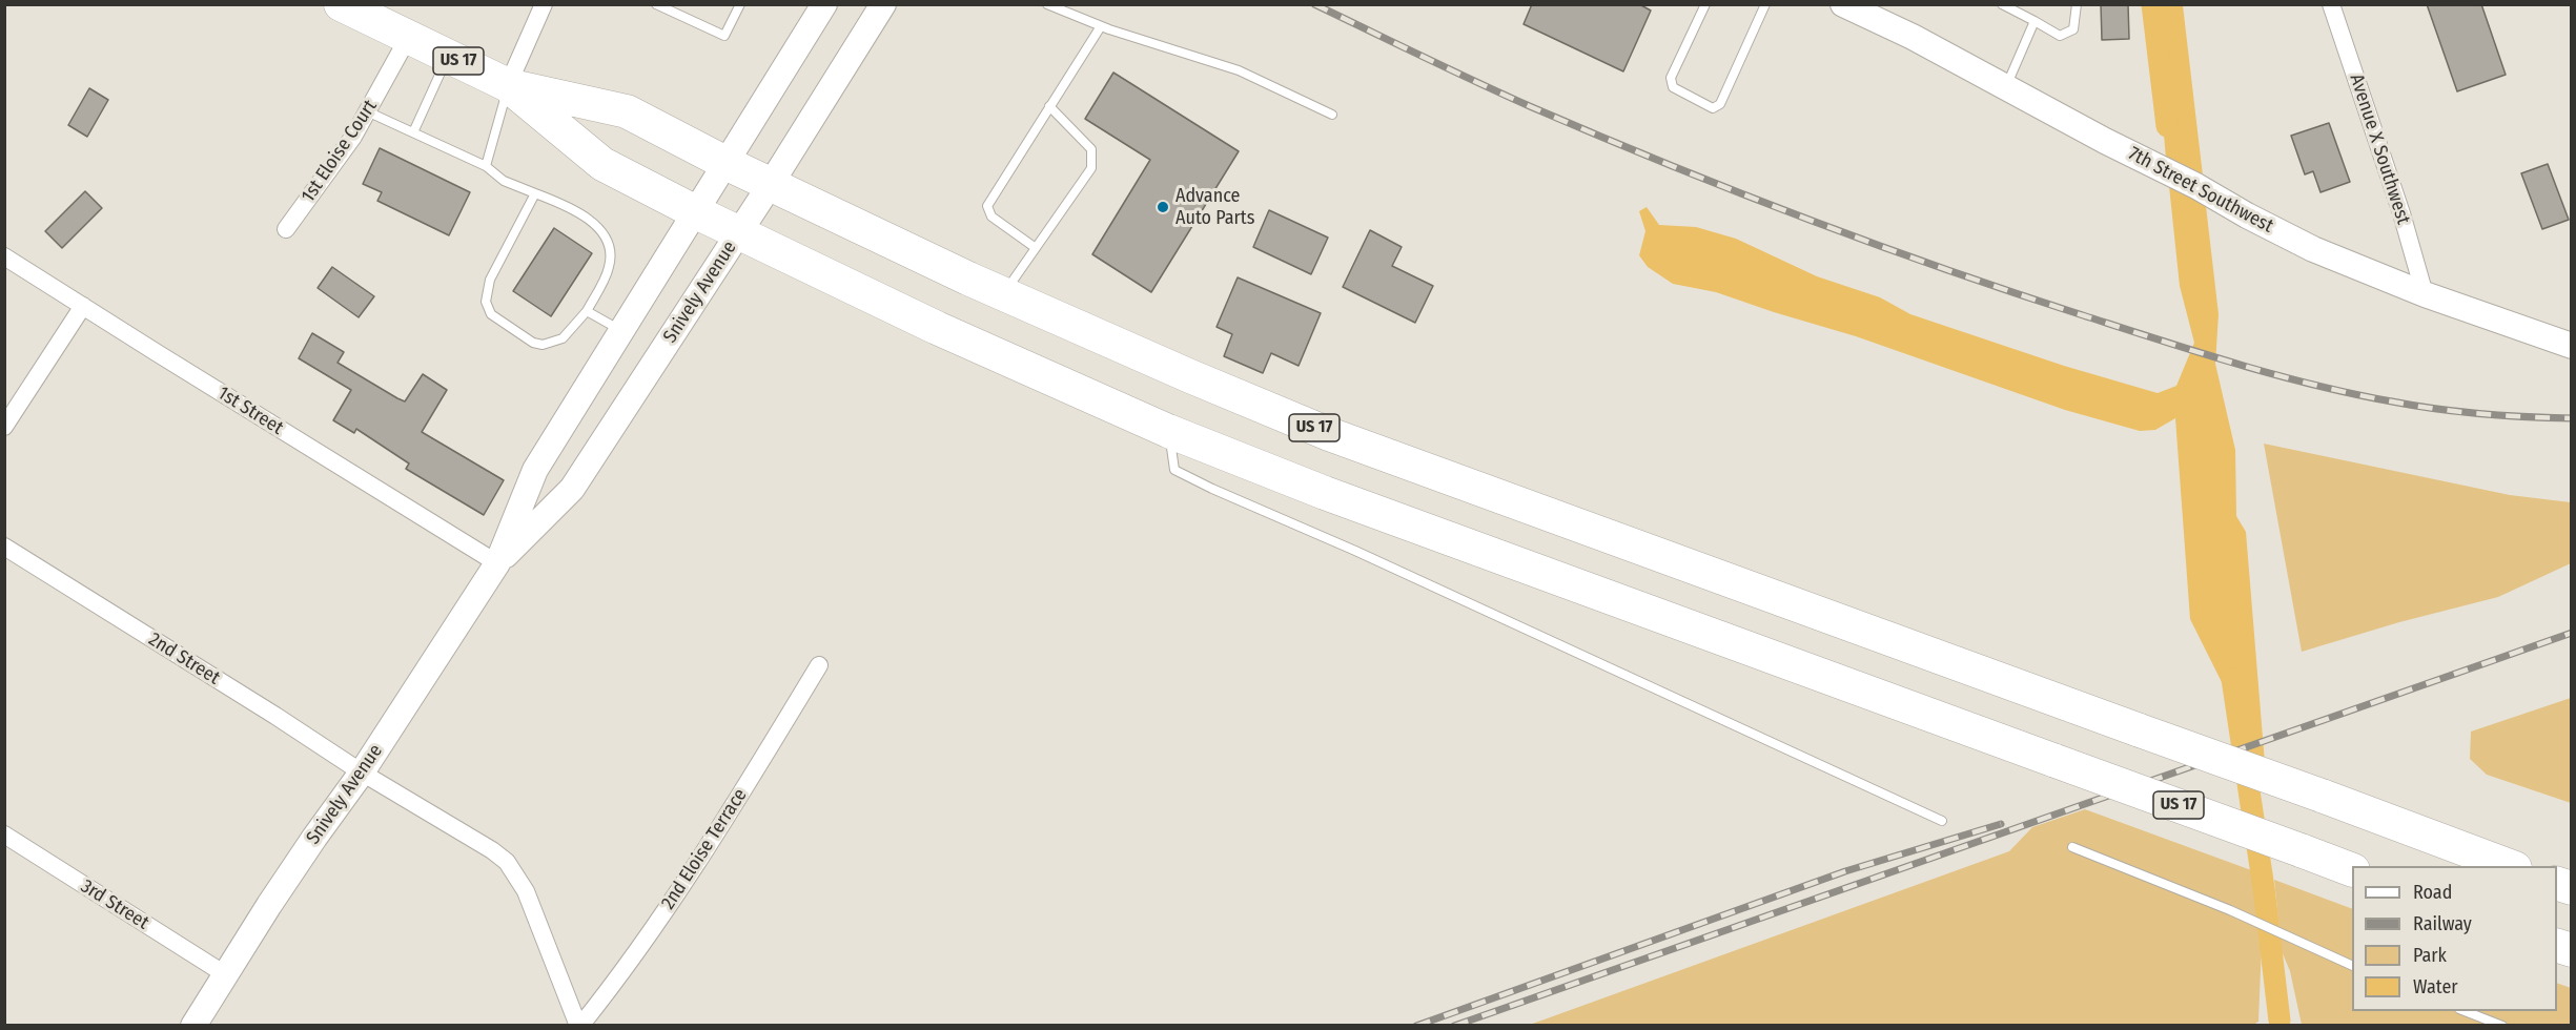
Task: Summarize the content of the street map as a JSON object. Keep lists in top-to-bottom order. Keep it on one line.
{"streets":{"highway":["US 17"],"main road":["7th Street Southwest","Snively Avenue"],"street":["Avenue X Southwest","1st Eloise Court","1st Street","2nd Street","2nd Eloise Terrace","3rd Street"]},"crossings":[["US 17","1st Eloise Court"],["US 17","Snively Avenue"],["Avenue X Southwest","7th Street Southwest"],["Snively Avenue","1st Street"],["Snively Avenue","2nd Street"],["Snively Avenue","3rd Street"],["2nd Street","2nd Eloise Terrace"]],"places":["Advance Auto Parts"],"legend":["Road","Railway","Park","Water"]}
